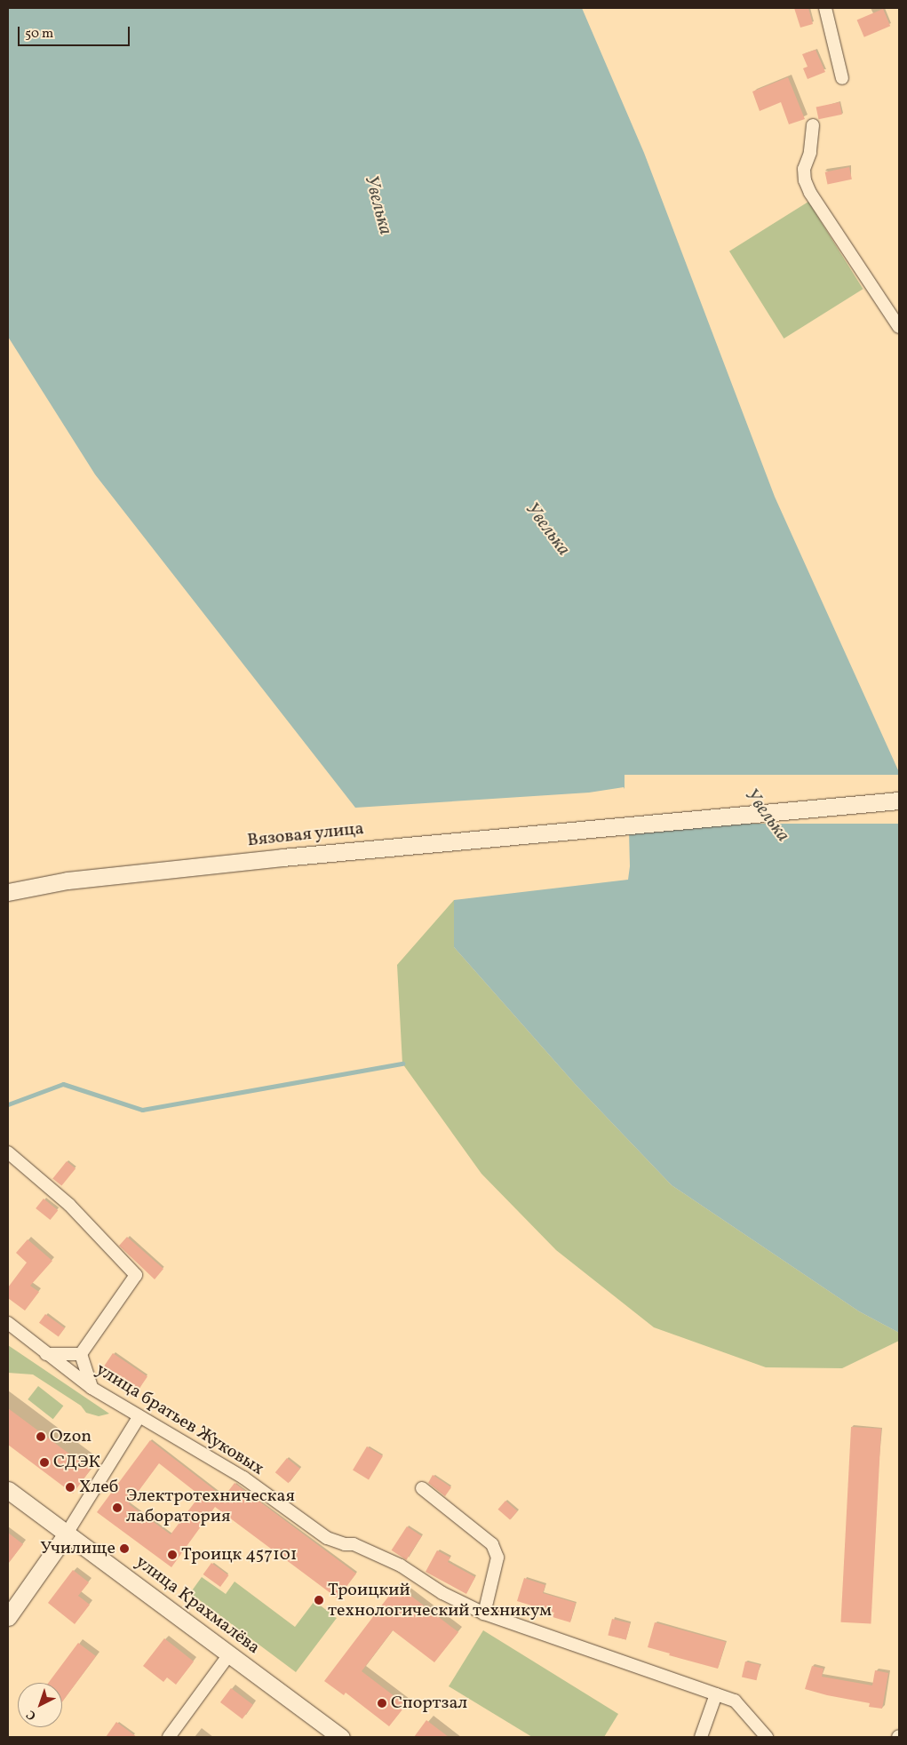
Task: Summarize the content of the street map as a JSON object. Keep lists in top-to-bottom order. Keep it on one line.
{"streets":{"street":["Вязовая улица","улица братьев Жуковых","улица Крахмалёва"]},"water":["Увелька"],"places":["Ozon","СДЭК","Хлеб","Электротехническая лаборатория","Училище","Троицк 457101","Троицкий технологический техникум","Спортзал"],"scale_bar":"50 m","north":"bottom left"}
